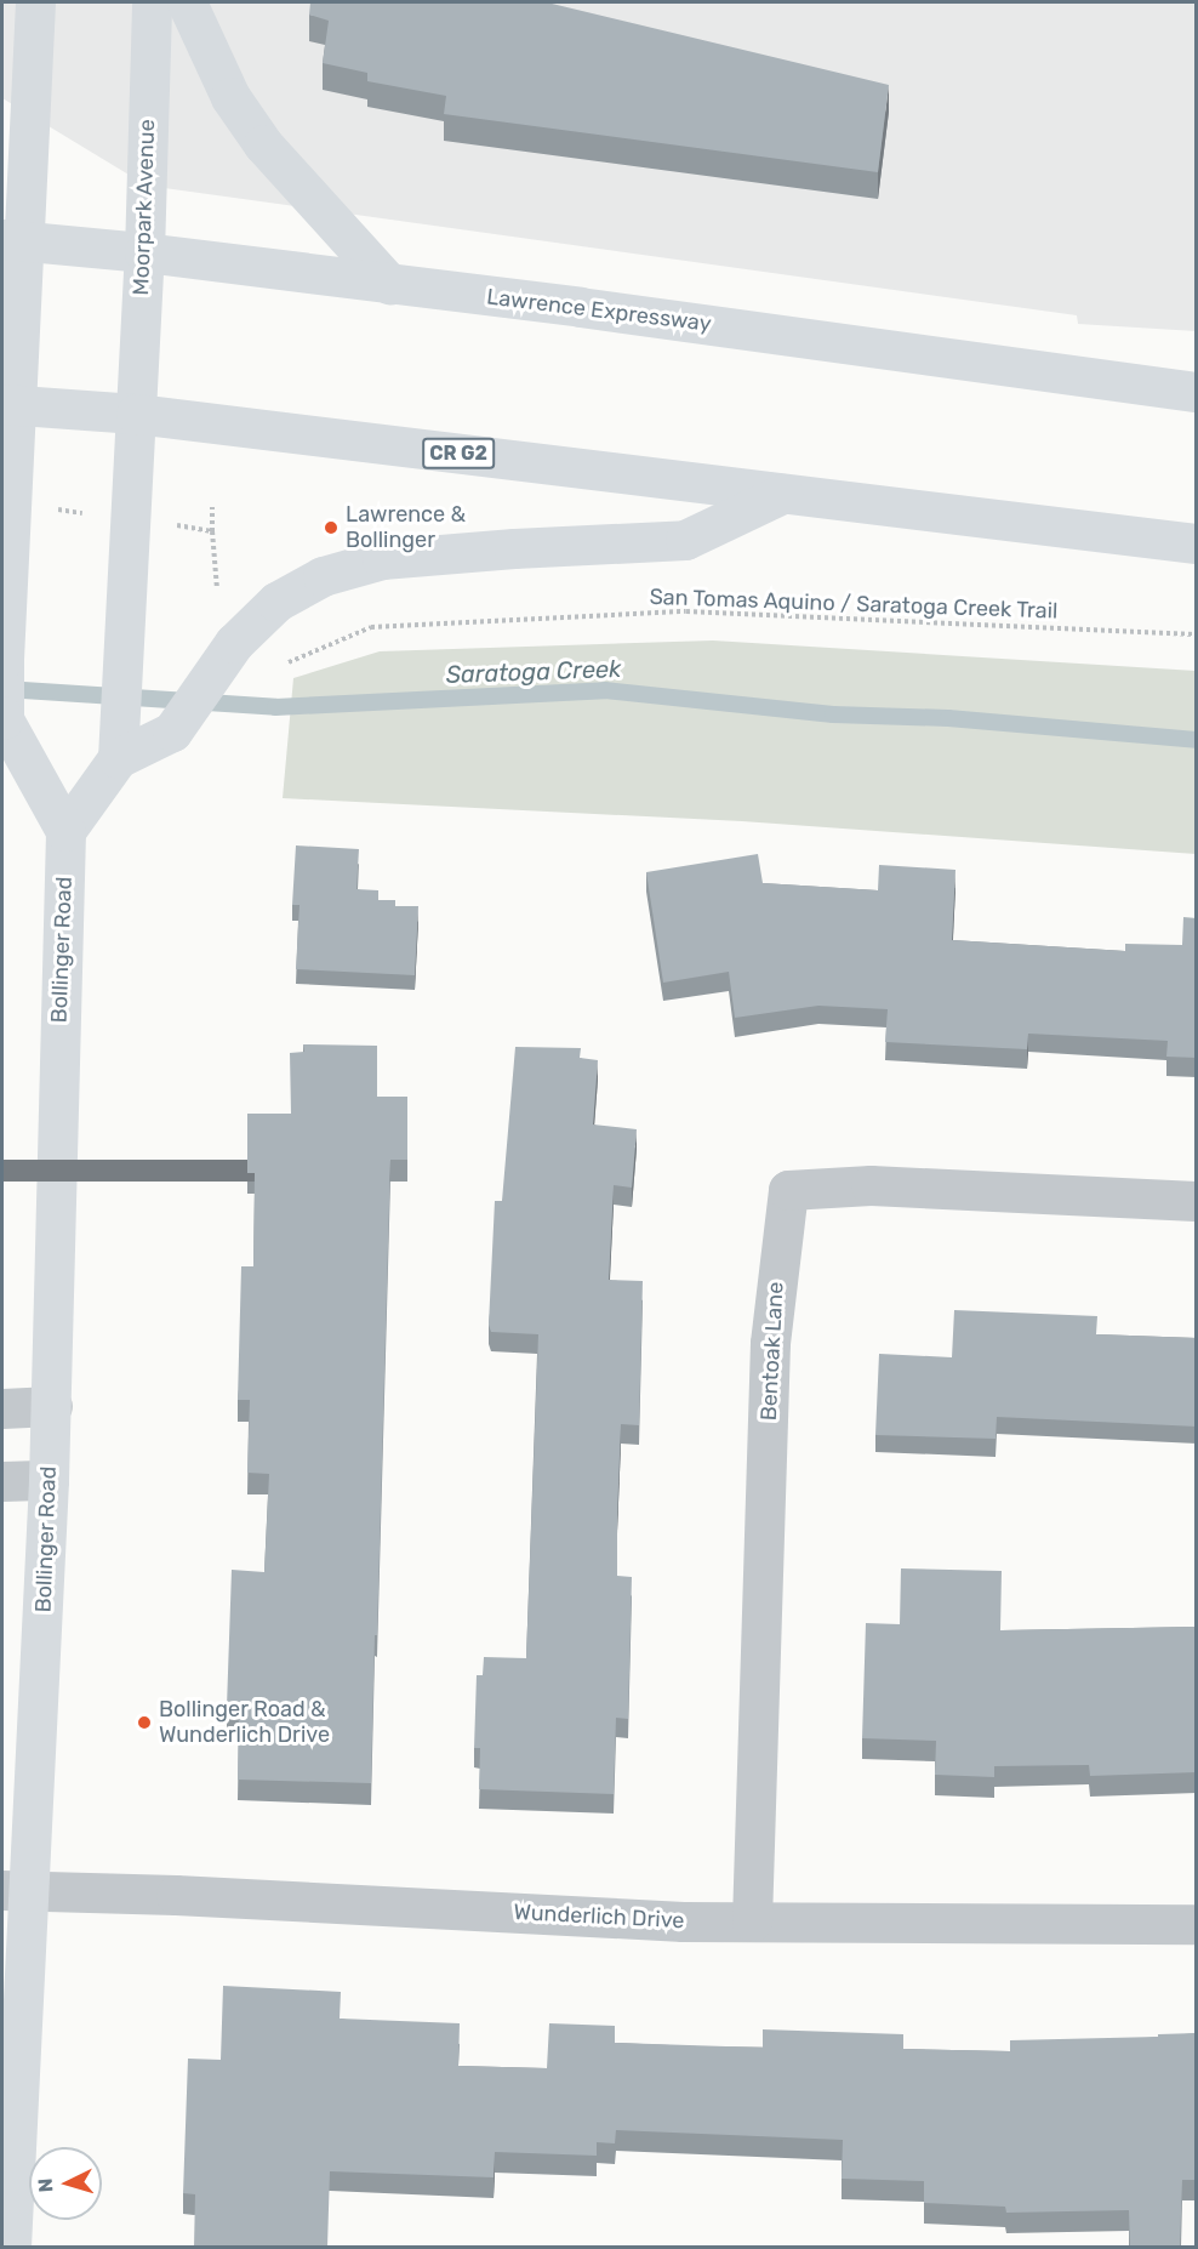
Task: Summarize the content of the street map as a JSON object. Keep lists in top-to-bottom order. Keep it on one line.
{"streets":{"main road":["Moorpark Avenue","Lawrence Expressway","CR G2","Bollinger Road"],"street":["Bentoak Lane","Wunderlich Drive"],"path":["San Tomas Aquino / Saratoga Creek Trail"]},"crossings":[["Moorpark Avenue","Lawrence Expressway"],["Moorpark Avenue","CR G2"],["Bollinger Road","Wunderlich Drive"],["Bentoak Lane","Wunderlich Drive"]],"water":["Saratoga Creek"],"places":["Lawrence & Bollinger","Bollinger Road & Wunderlich Drive"],"north":"left"}
